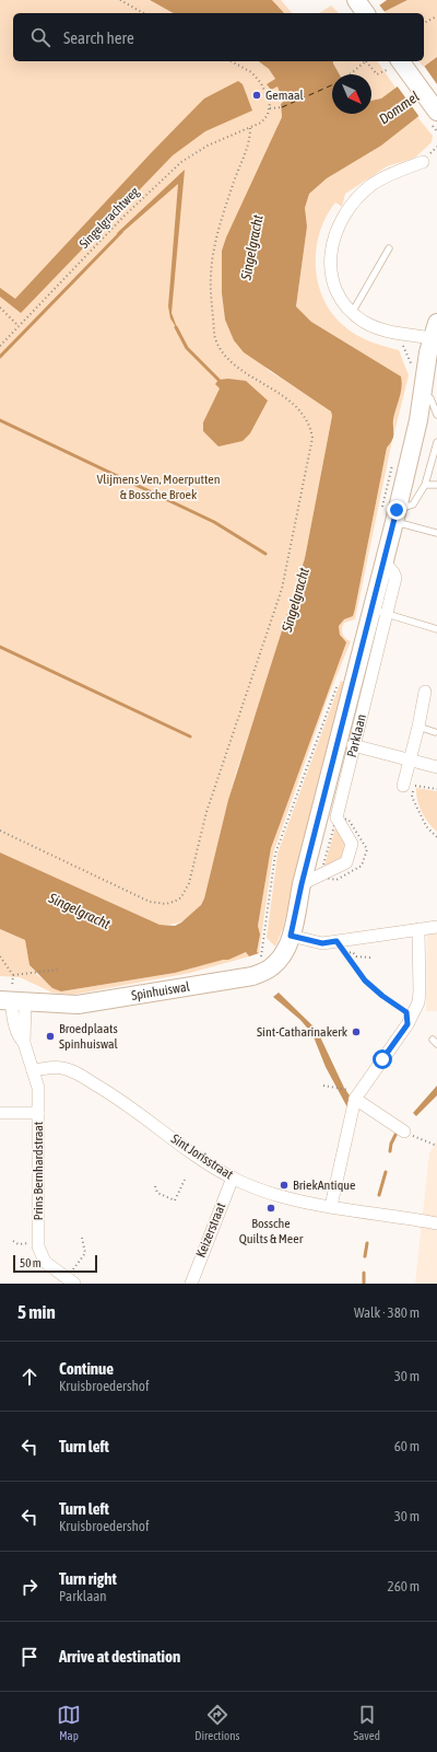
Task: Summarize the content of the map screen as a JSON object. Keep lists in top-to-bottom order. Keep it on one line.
{"streets":{"main road":["Parklaan","Spinhuiswal"],"street":["Sint Jorisstraat","Prins Bernhardstraat","Keizerstraat"],"path":["Singelgrachtweg"]},"crossings":[["Parklaan","Spinhuiswal"],["Spinhuiswal","Prins Bernhardstraat"],["Sint Jorisstraat","Prins Bernhardstraat"],["Sint Jorisstraat","Keizerstraat"]],"water":["Dommel","Singelgracht"],"parks":["Vlijmens Ven, Moerputten & Bossche Broek"],"places":["Gemaal","Sint-Catharinakerk","Broedplaats Spinhuiswal","BriekAntique","Bossche Quilts & Meer"],"scale_bar":"50 m","north":"bottom right","page":{"search":"Search here","scale":"50 m","heading":["5 min","Walk · 380 m"],"list":[["Continue","Kruisbroedershof","30 m"],["Turn left","60 m"],["Turn left","Kruisbroedershof","30 m"],["Turn right","Parklaan","260 m"],"Arrive at destination"],"nav":["Map","Directions","Saved"]}}
